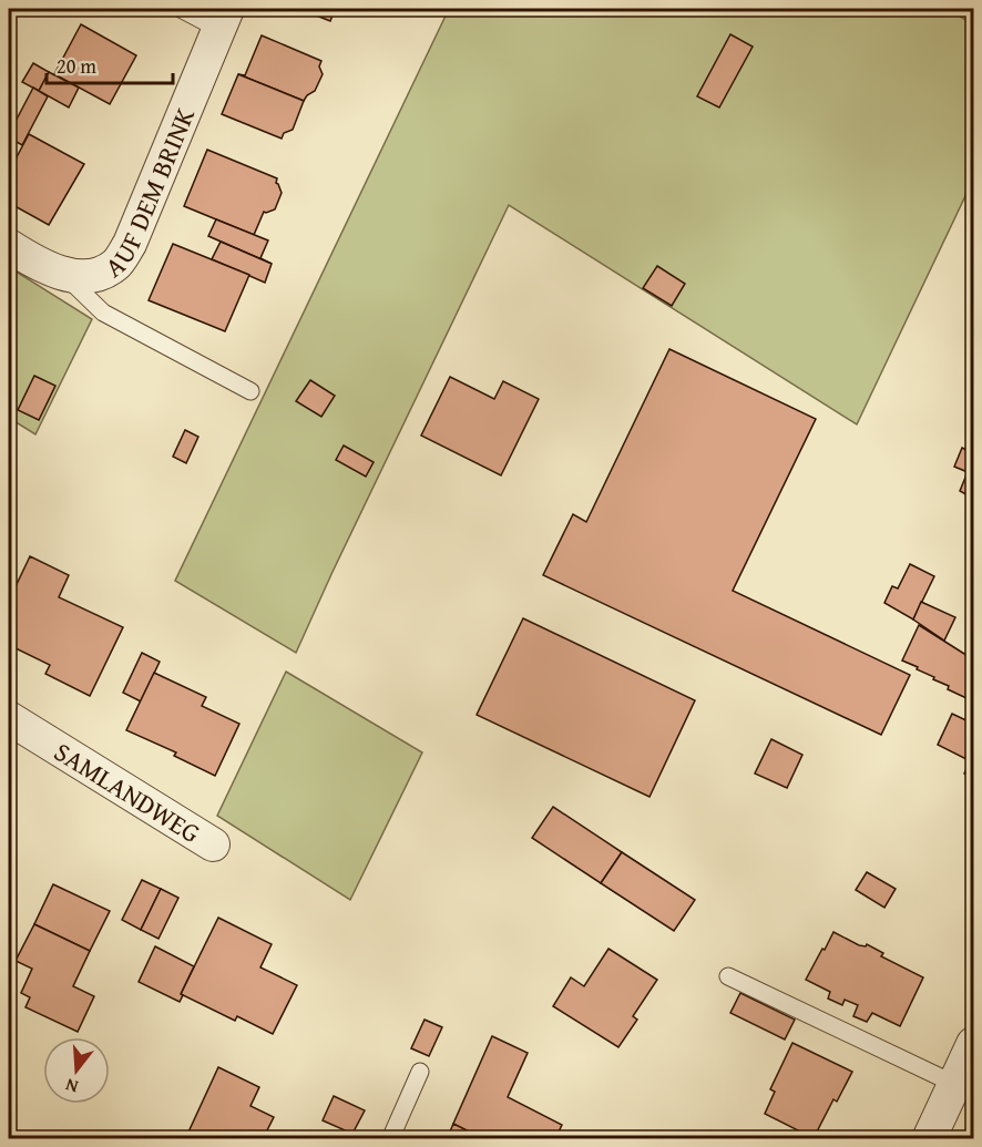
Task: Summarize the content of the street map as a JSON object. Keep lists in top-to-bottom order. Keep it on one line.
{"streets":{"street":["AUF DEM BRINK","SAMLANDWEG"]},"scale_bar":"20 m","north":"bottom"}
